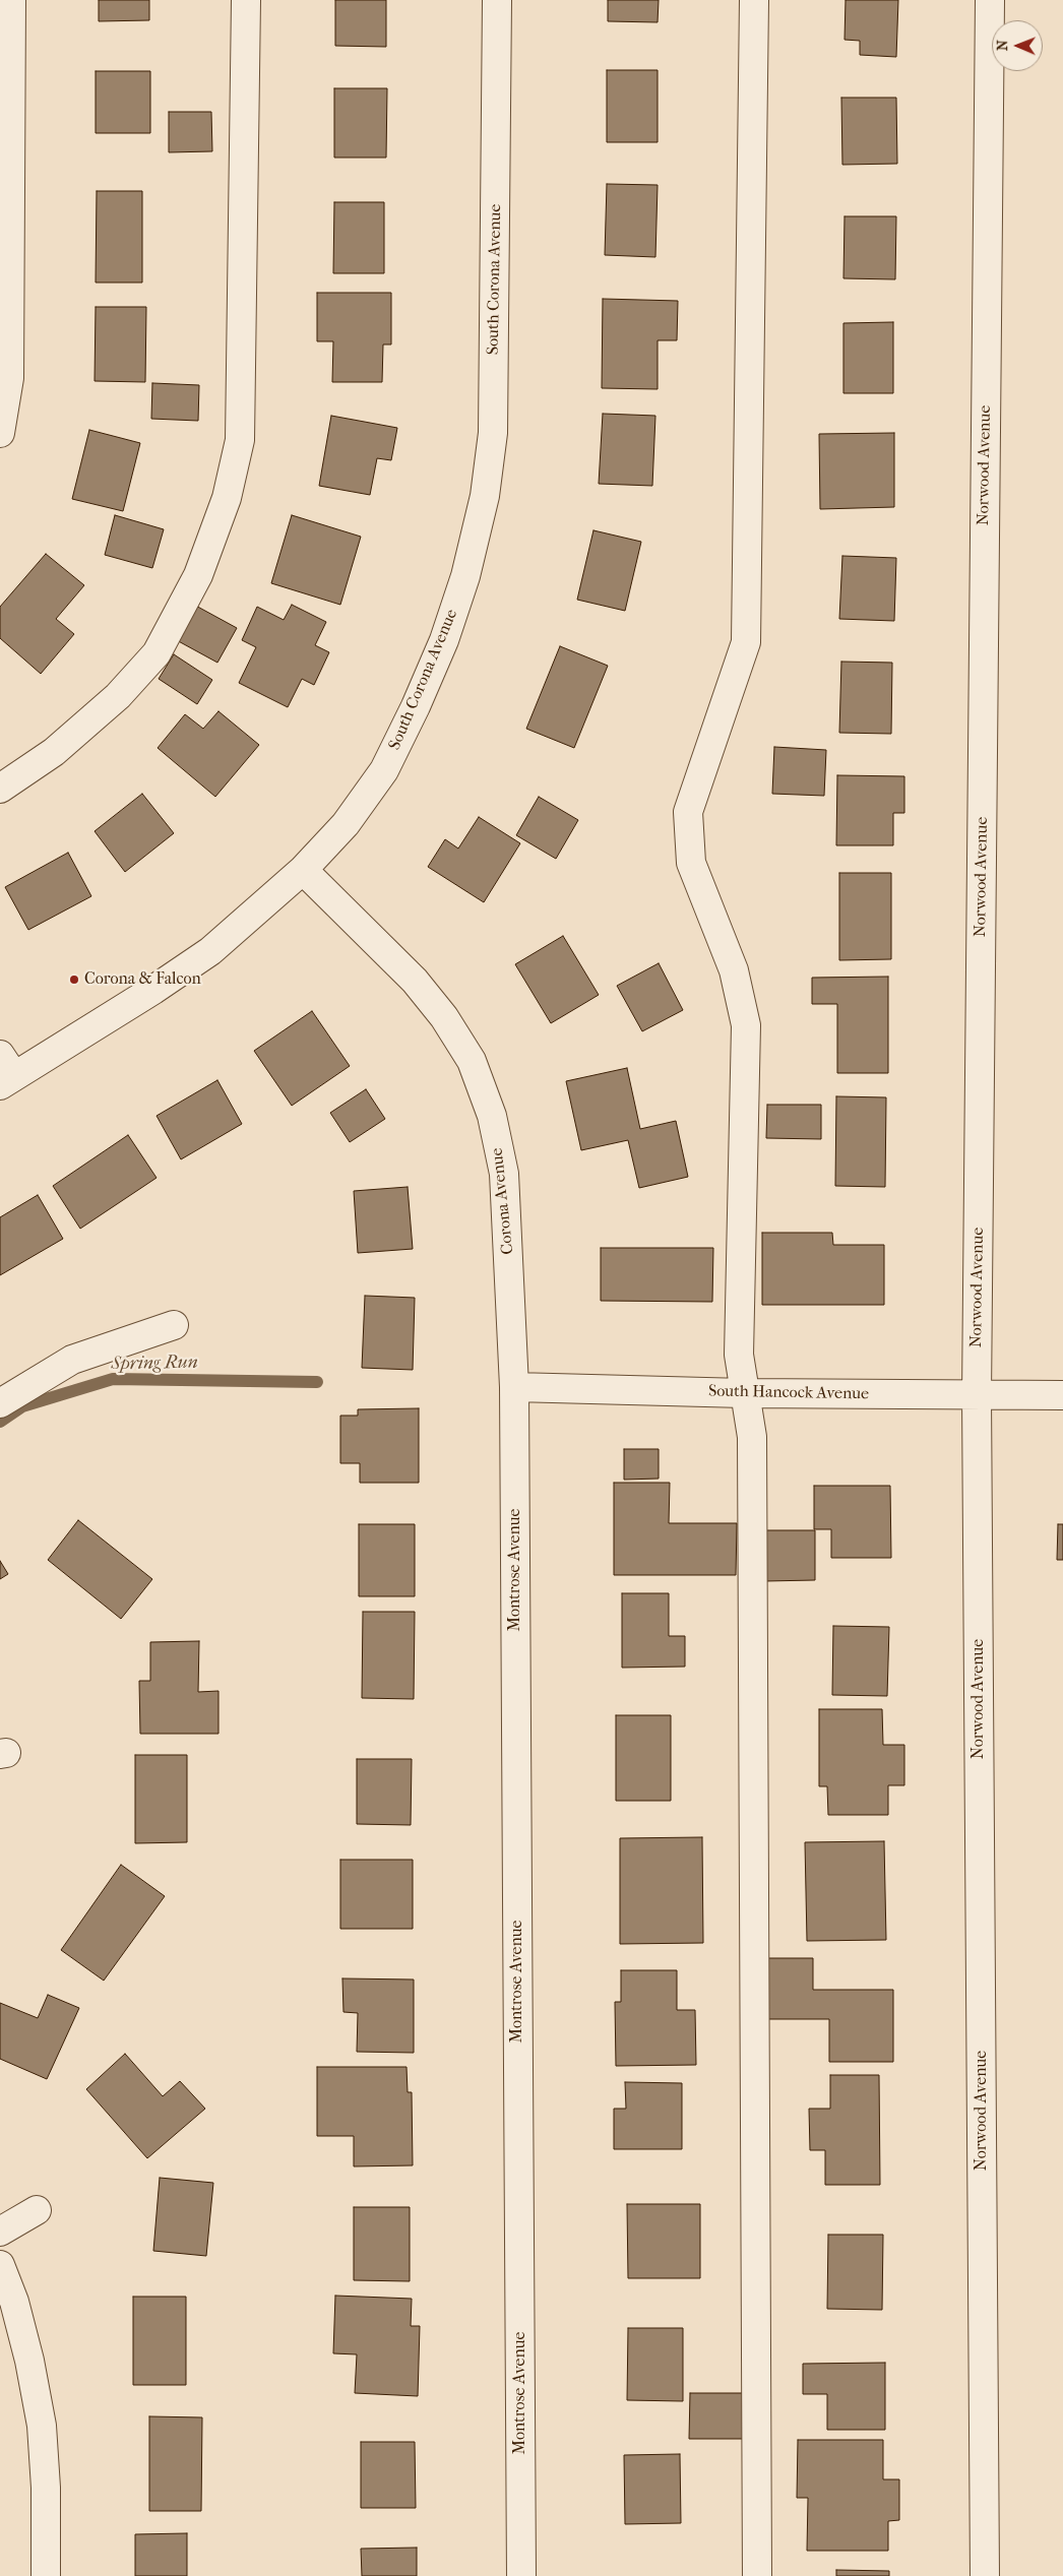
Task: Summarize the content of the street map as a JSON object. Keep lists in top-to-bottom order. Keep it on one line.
{"streets":{"street":["South Corona Avenue","Norwood Avenue","Corona Avenue","South Hancock Avenue","Montrose Avenue"]},"crossings":[["South Corona Avenue","Corona Avenue"],["Norwood Avenue","South Hancock Avenue"],["Corona Avenue","South Hancock Avenue"],["Corona Avenue","Montrose Avenue"],["South Hancock Avenue","Montrose Avenue"]],"water":["Spring Run"],"places":["Corona & Falcon"],"north":"left"}
